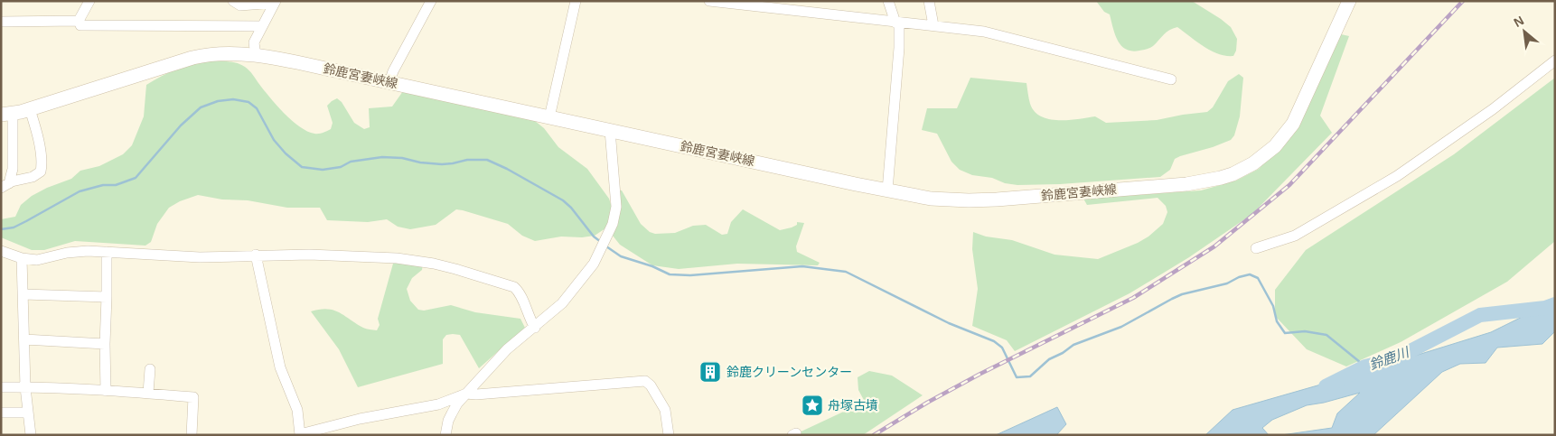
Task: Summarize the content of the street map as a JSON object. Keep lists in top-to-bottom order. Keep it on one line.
{"streets":{"main road":["鈴鹿宮妻峡線"]},"water":["鈴鹿川"],"places":{"building":["鈴鹿クリーンセンター"],"place":["舟塚古墳"]},"north":"top left"}
